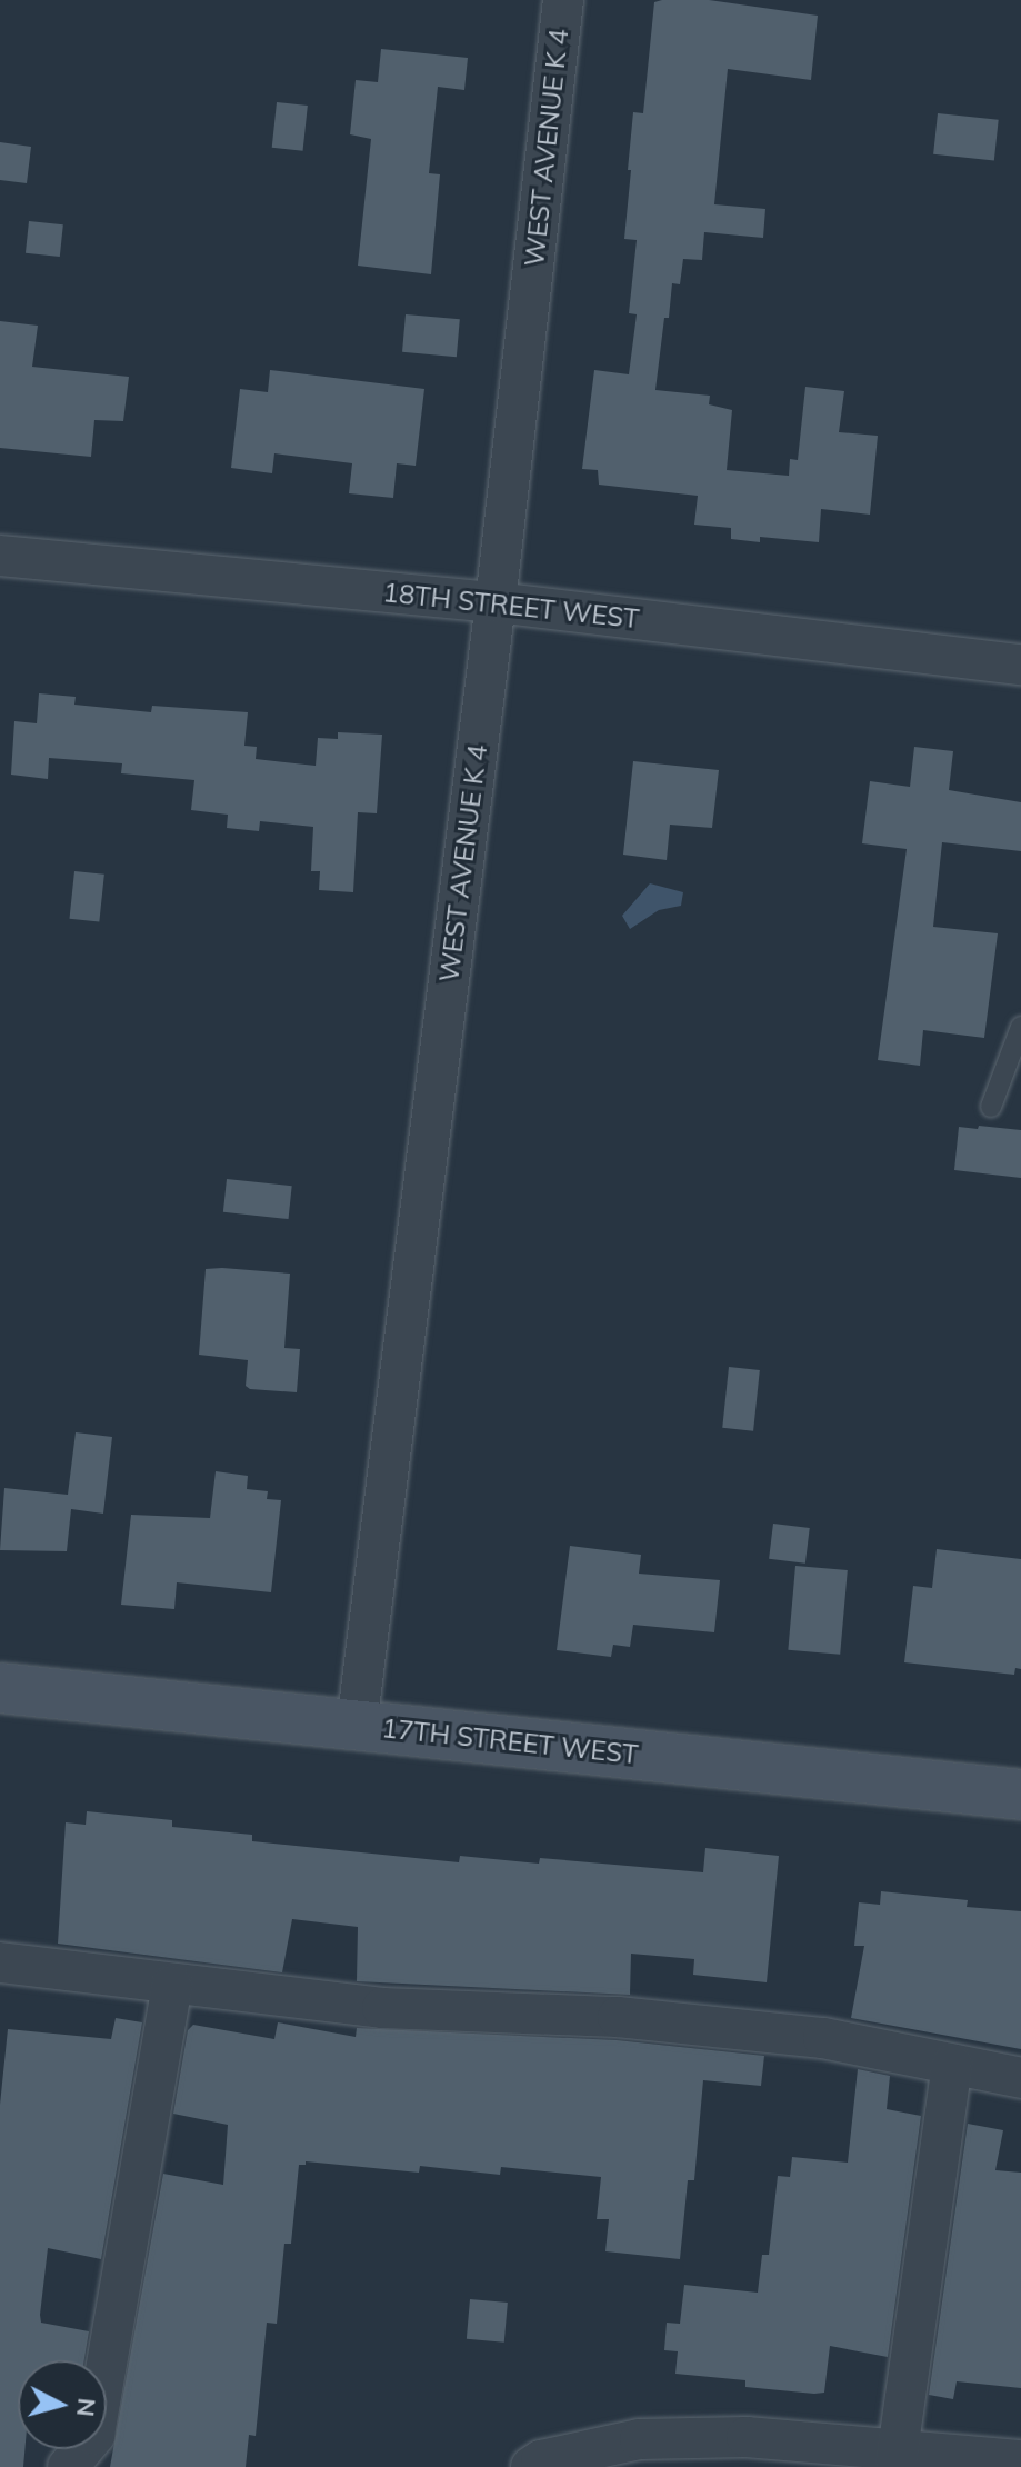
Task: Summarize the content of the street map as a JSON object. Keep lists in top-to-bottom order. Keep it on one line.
{"streets":{"street":["WEST AVENUE K 4","18TH STREET WEST","17TH STREET WEST"]},"crossings":[["WEST AVENUE K 4","18TH STREET WEST"],["WEST AVENUE K 4","17TH STREET WEST"]],"north":"right"}
